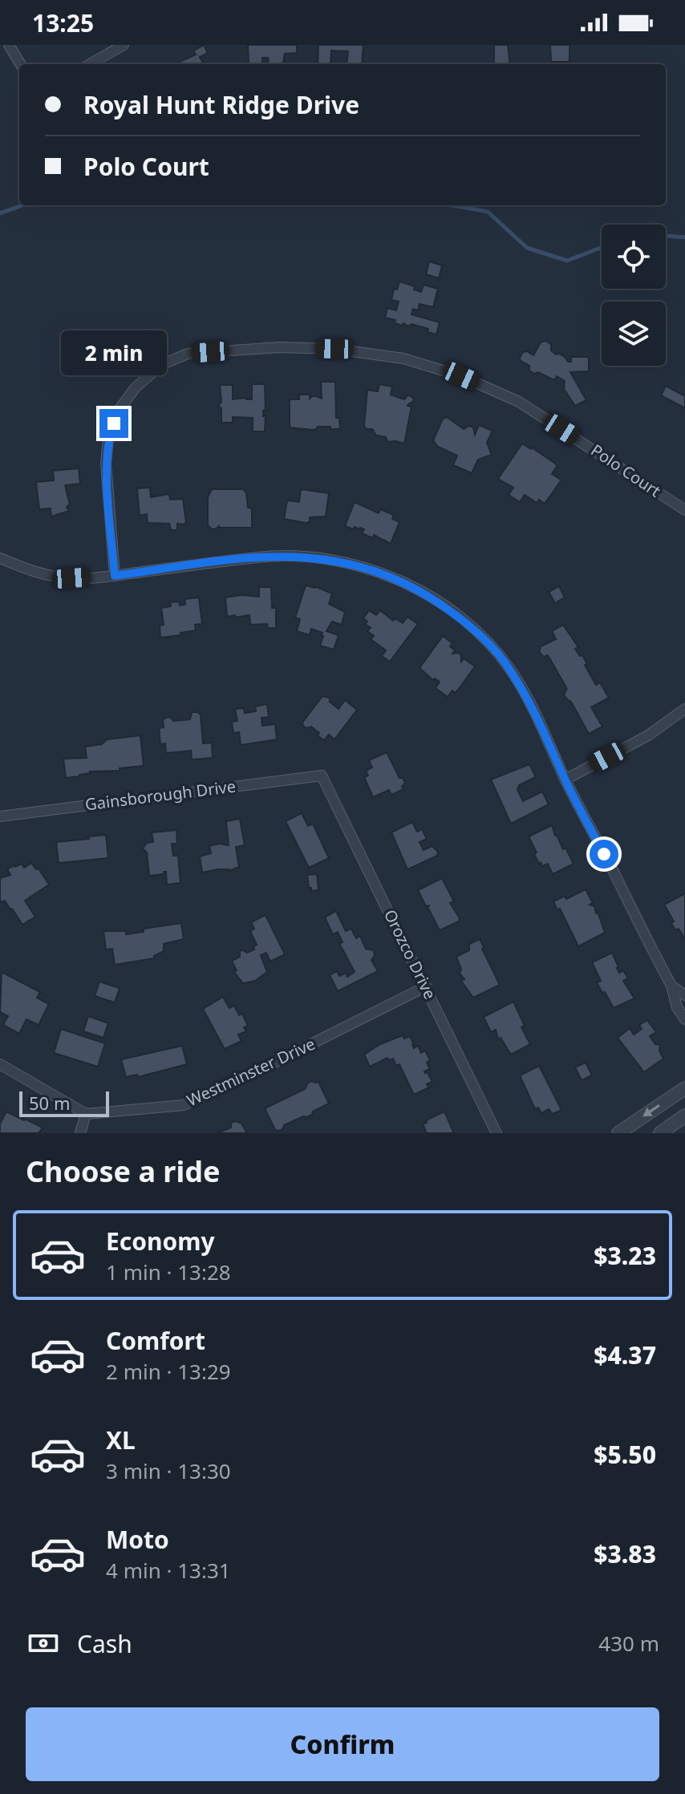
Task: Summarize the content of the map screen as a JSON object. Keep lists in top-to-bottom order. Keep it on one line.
{"streets":{"street":["Polo Court","Gainsborough Drive","Orozco Drive","Westminster Drive"]},"crossings":[["Gainsborough Drive","Orozco Drive"],["Orozco Drive","Westminster Drive"]],"scale_bar":"50 m","page":{"status":"13:25","banner":["Royal Hunt Ridge Drive","Polo Court"],"bubble":"2 min","scale":"50 m","heading":"Choose a ride","list":[{"name":"Economy","note":"1 min · 13:28","value":"$3.23"},{"name":"Comfort","note":"2 min · 13:29","value":"$4.37"},{"name":"XL","note":"3 min · 13:30","value":"$5.50"},{"name":"Moto","note":"4 min · 13:31","value":"$3.83"}],"pay":["Cash","430 m"],"buttons":"Confirm"}}
